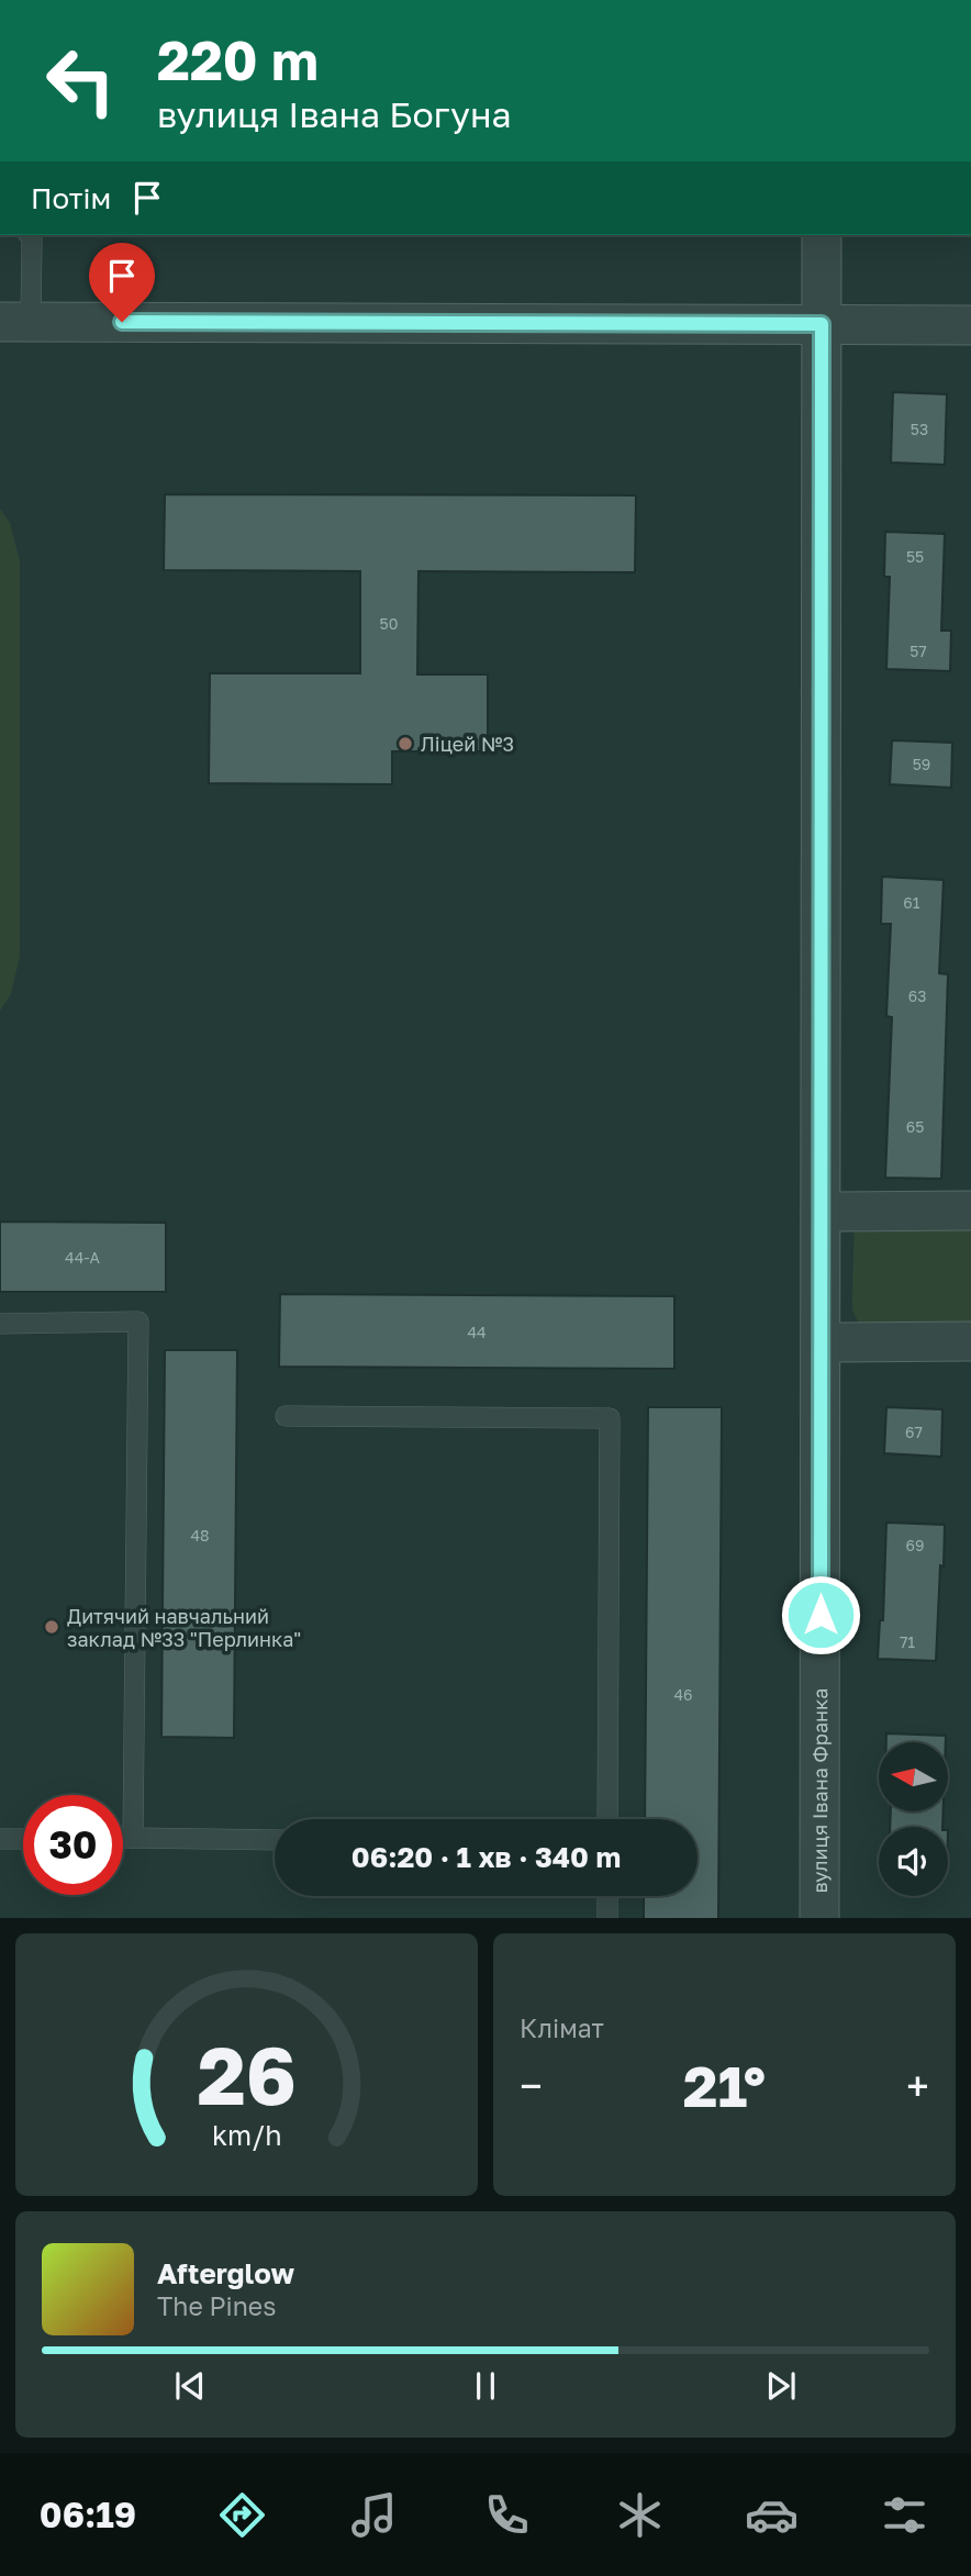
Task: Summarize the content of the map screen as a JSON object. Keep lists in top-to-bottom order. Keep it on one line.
{"streets":{"street":["вулиця Івана Франка"]},"places":["Ліцей №3","Дитячий навчальний заклад №33 \"Перлинка\""],"house_numbers":["53","55","50","57","59","61","63","65","44-А","44","67","48","69","71","46"],"north":"left","page":{"turn":["220 m","вулиця Івана Богуна"],"then":"Потім","limit":"30","trip":"06:20 · 1 хв · 340 m","tile":"Клімат","heat":["−","21°","+"],"song":["Afterglow","The Pines"],"tabs":"06:19","gauge":["26","km/h"]}}
